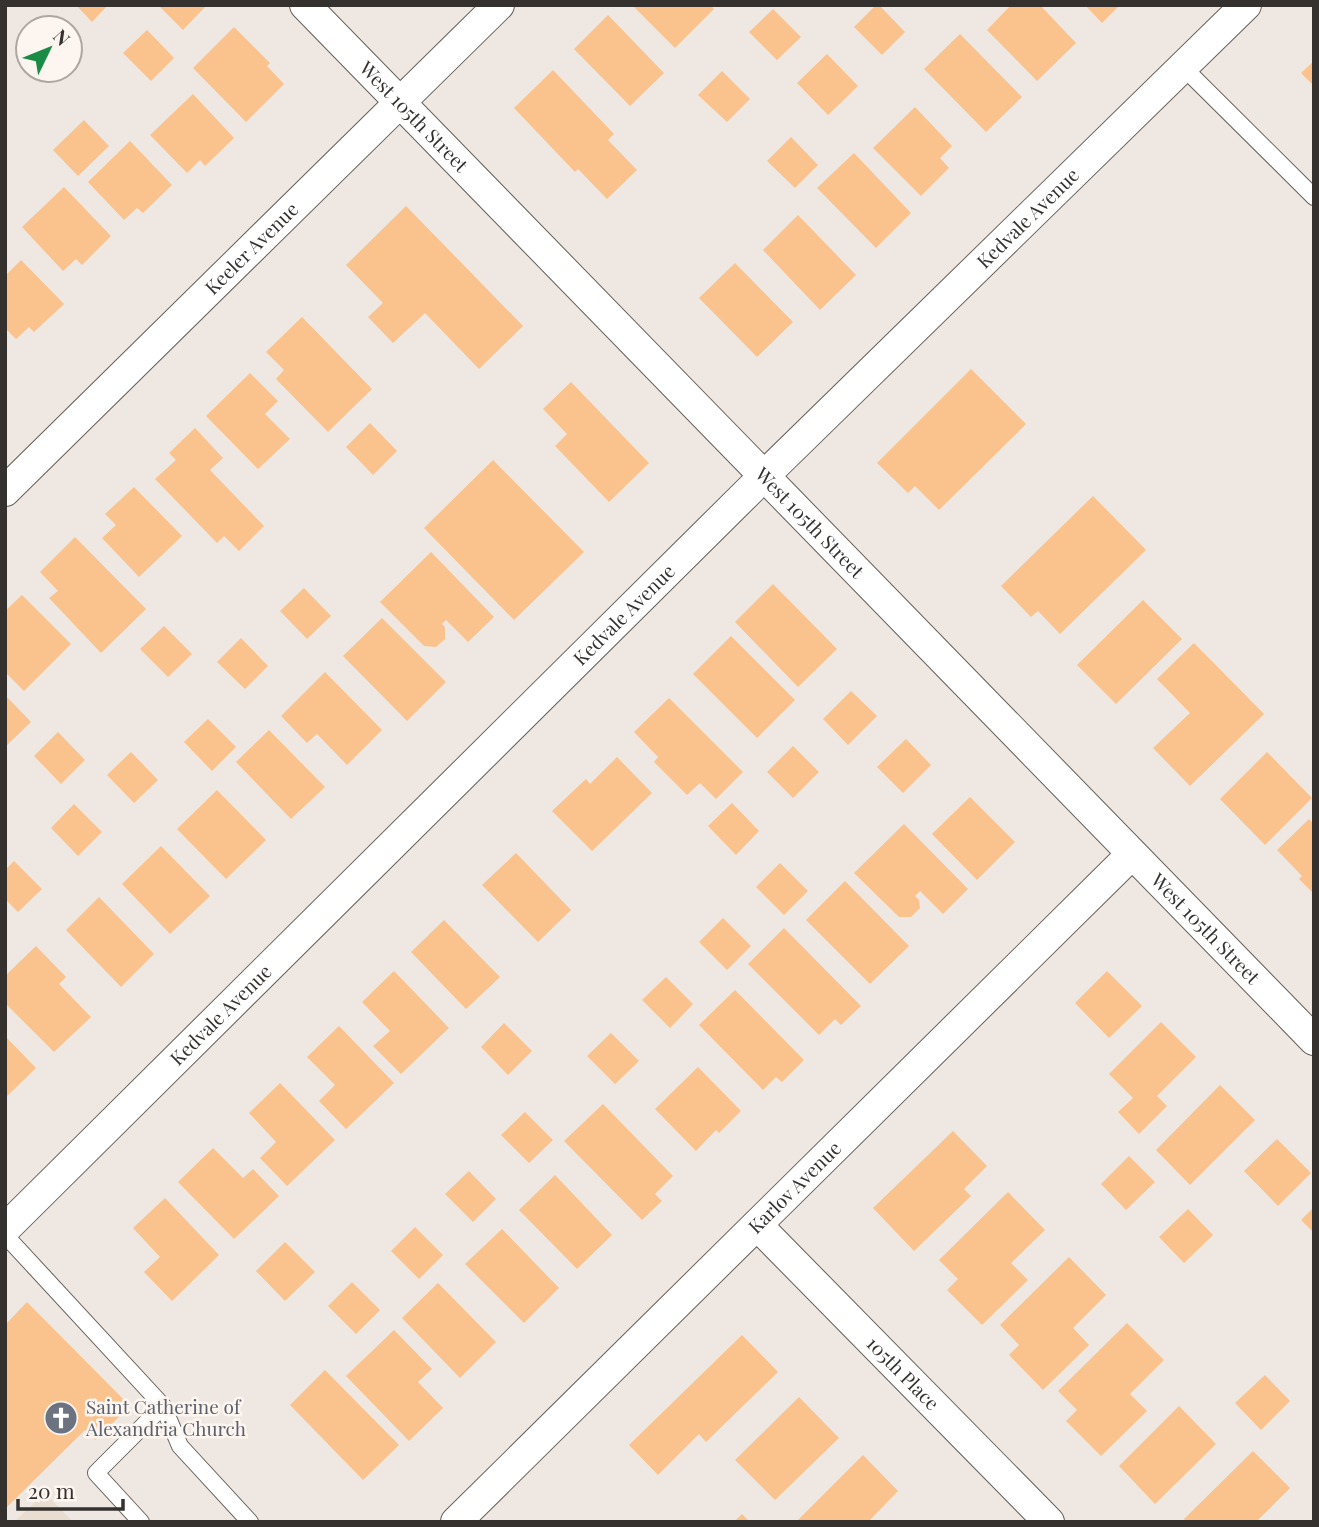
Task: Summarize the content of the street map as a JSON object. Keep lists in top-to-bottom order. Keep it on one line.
{"streets":{"street":["West 105th Street","Kedvale Avenue","Keeler Avenue","Karlov Avenue","105th Place"]},"crossings":[["West 105th Street","Kedvale Avenue"],["West 105th Street","Keeler Avenue"],["West 105th Street","Karlov Avenue"],["Karlov Avenue","105th Place"]],"places":{"church":["Saint Catherine of Alexandria Church"]},"scale_bar":"20 m","north":"top right"}
